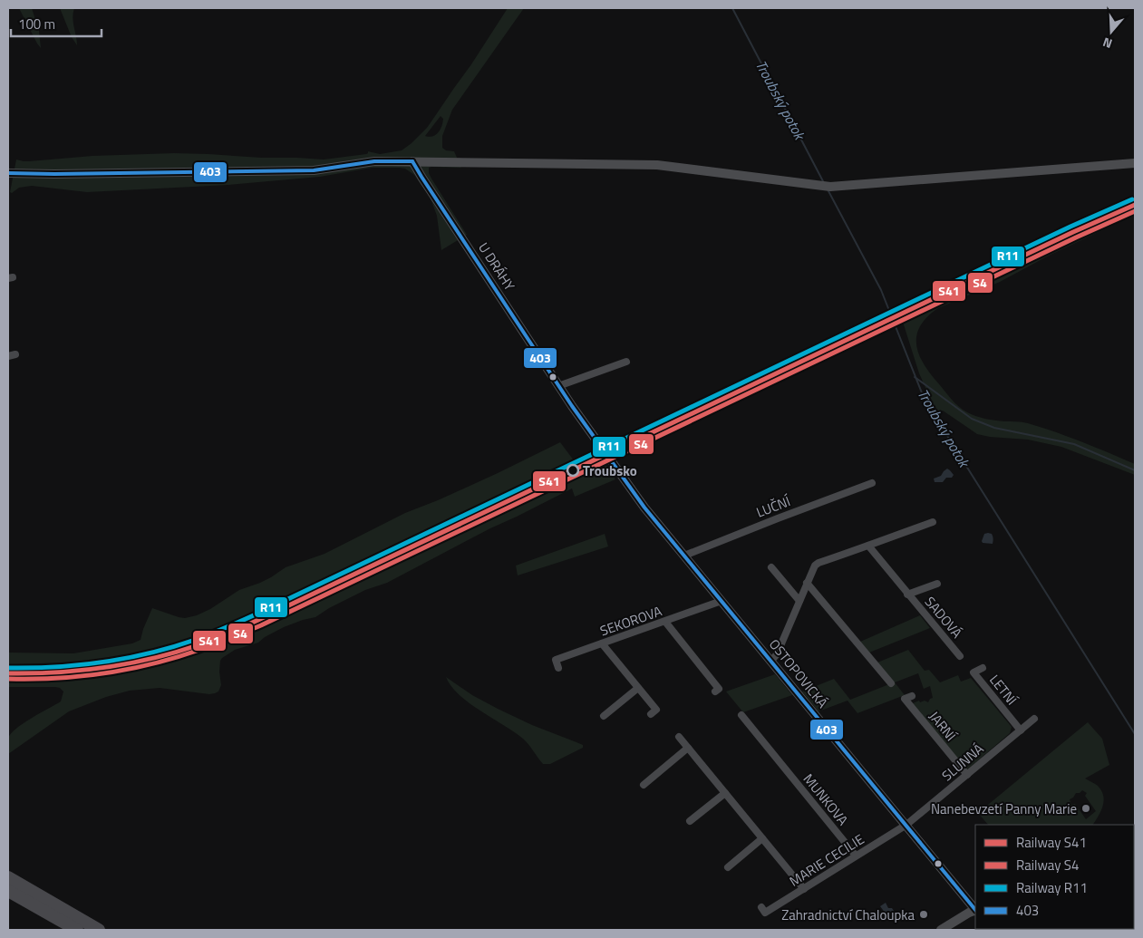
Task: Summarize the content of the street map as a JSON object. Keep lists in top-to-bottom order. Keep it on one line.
{"streets":{"street":["U DRÁHY","LUČNÍ","SADOVÁ","SEKOROVA","OSTOPOVICKÁ","LETNÍ","JARNÍ","SLUNNÁ","MUNKOVA","MARIE CECILIE"]},"crossings":[["U DRÁHY","OSTOPOVICKÁ"],["LUČNÍ","OSTOPOVICKÁ"],["SEKOROVA","OSTOPOVICKÁ"],["OSTOPOVICKÁ","SLUNNÁ"],["OSTOPOVICKÁ","MARIE CECILIE"],["LETNÍ","SLUNNÁ"],["JARNÍ","SLUNNÁ"],["SLUNNÁ","MARIE CECILIE"],["MUNKOVA","MARIE CECILIE"]],"water":["Troubský potok"],"places":["Troubsko","Nanebevzetí Panny Marie","Zahradnictví Chaloupka"],"lines":["transit line 403","rail line R11","rail line S41","rail line S4"],"legend":["Railway S41","Railway S4","Railway R11","403"],"scale_bar":"100 m","north":"bottom"}
